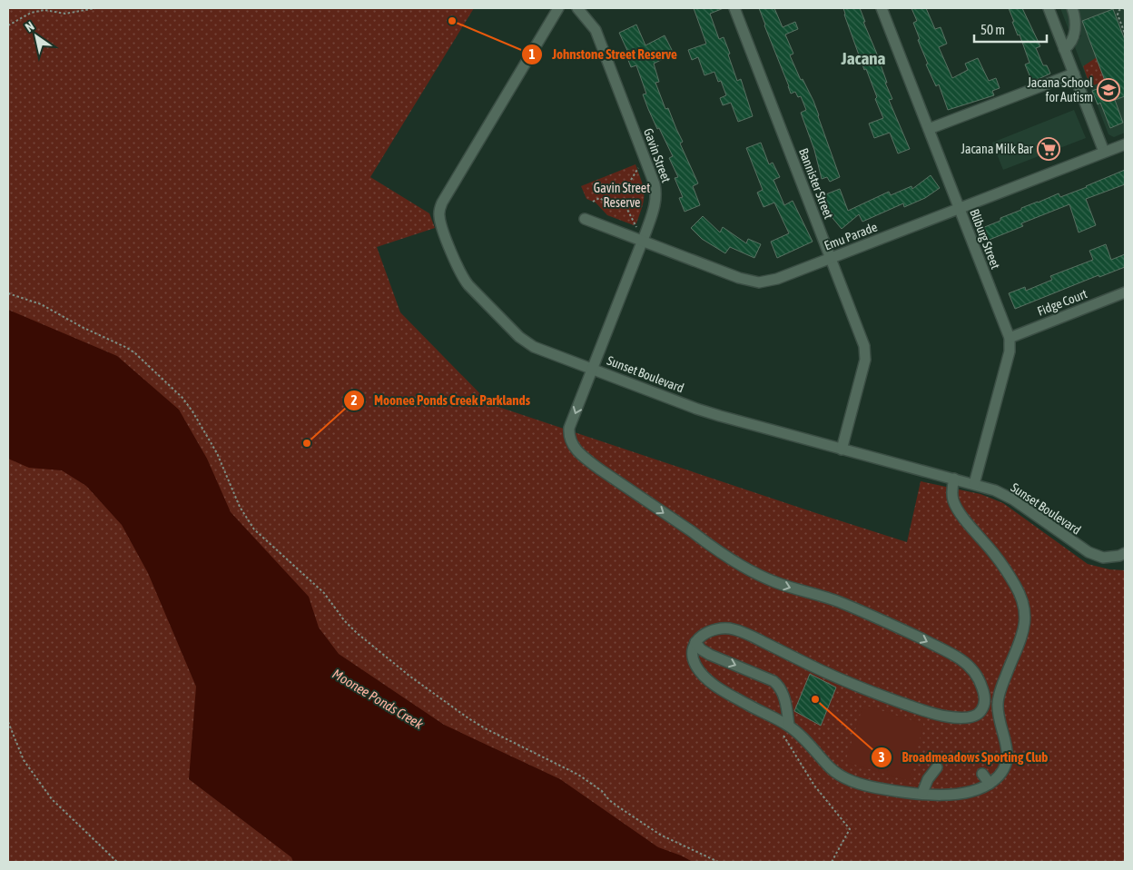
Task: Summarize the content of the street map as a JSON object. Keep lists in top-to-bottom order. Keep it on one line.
{"streets":{"street":["Gavin Street","Bannister Street","Emu Parade","Bliburg Street","Fidge Court","Sunset Boulevard"]},"crossings":[["Gavin Street","Emu Parade"],["Gavin Street","Sunset Boulevard"],["Bannister Street","Emu Parade"],["Bannister Street","Sunset Boulevard"],["Emu Parade","Bliburg Street"],["Bliburg Street","Fidge Court"],["Bliburg Street","Sunset Boulevard"]],"districts":["Jacana"],"water":["Moonee Ponds Creek"],"parks":["Gavin Street Reserve"],"places":{"other":["Johnstone Street Reserve","Moonee Ponds Creek Parklands","Broadmeadows Sporting Club"],"school or university":["Jacana School for Autism"],"supermarket":["Jacana Milk Bar"]},"scale_bar":"50 m","north":"top left"}
